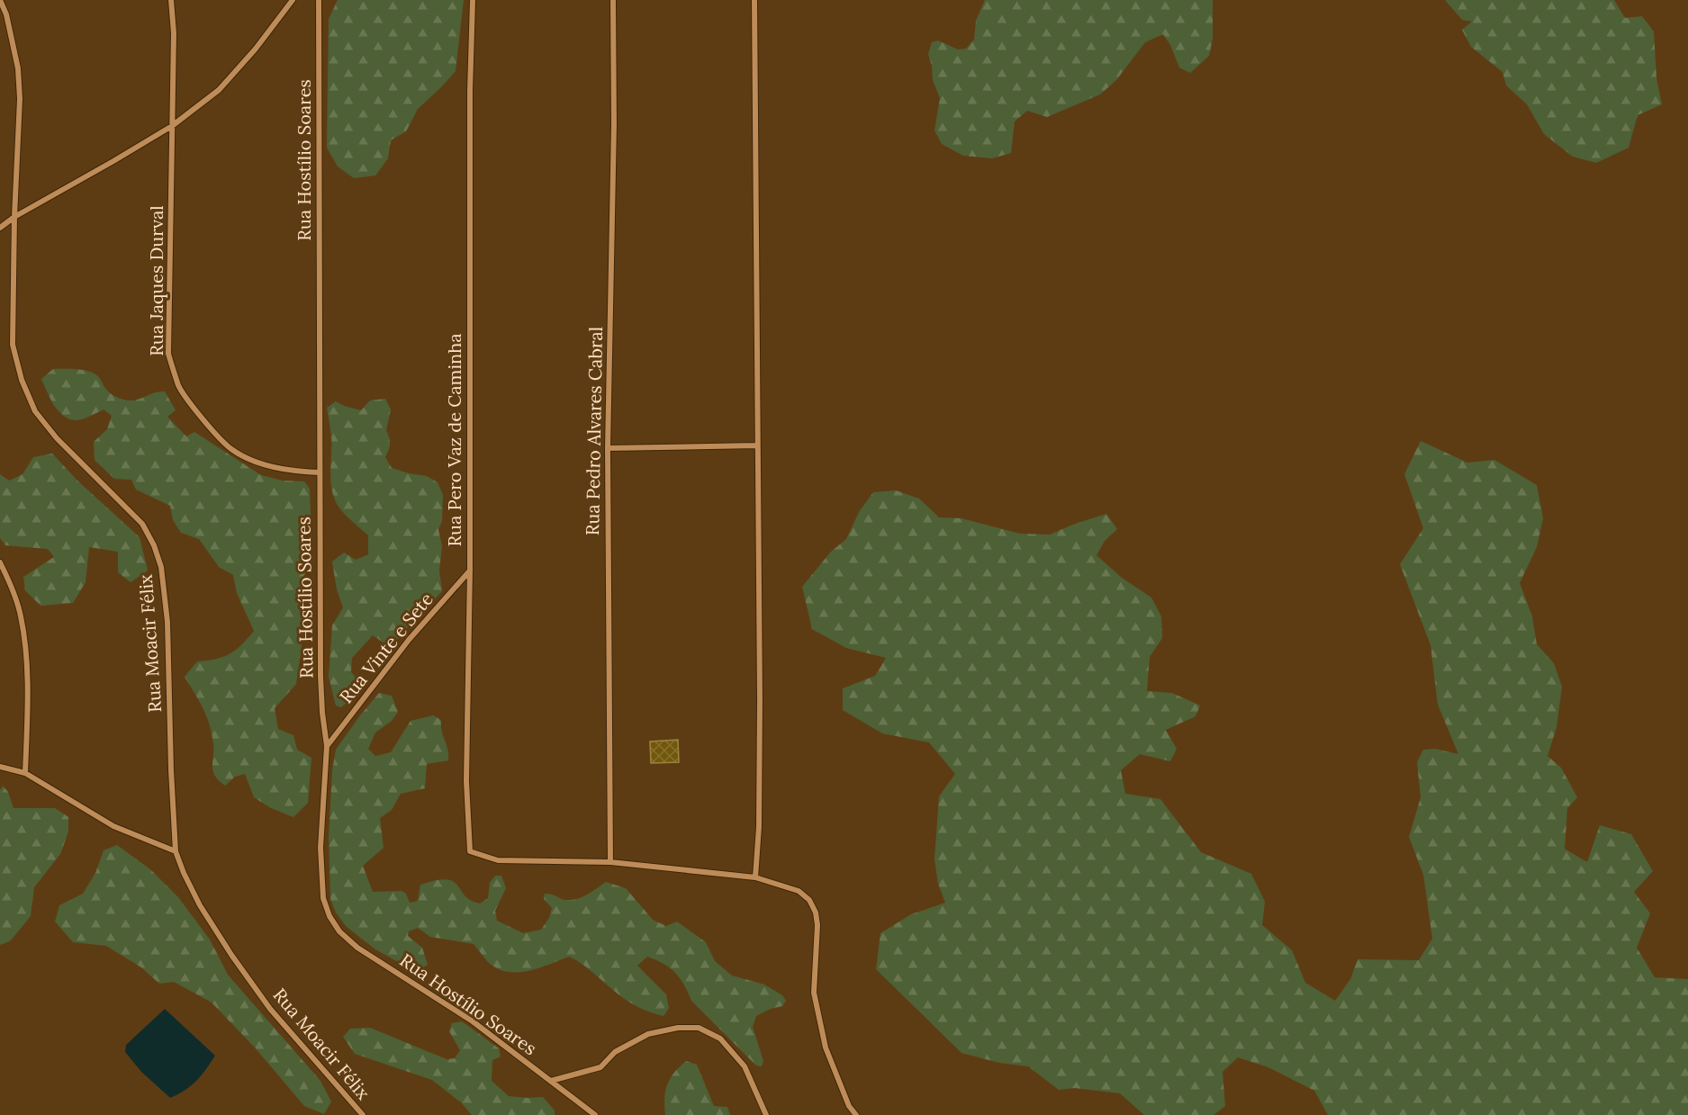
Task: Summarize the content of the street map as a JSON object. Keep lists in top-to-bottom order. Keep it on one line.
{"streets":{"street":["Rua Hostílio Soares","Rua Jaques Durval","Rua Pedro Alvares Cabral","Rua Pero Vaz de Caminha","Rua Moacir Félix","Rua Vinte e Sete"]},"crossings":[["Rua Hostílio Soares","Rua Jaques Durval"],["Rua Hostílio Soares","Rua Vinte e Sete"],["Rua Pedro Alvares Cabral","Rua Pero Vaz de Caminha"],["Rua Pero Vaz de Caminha","Rua Vinte e Sete"]]}
